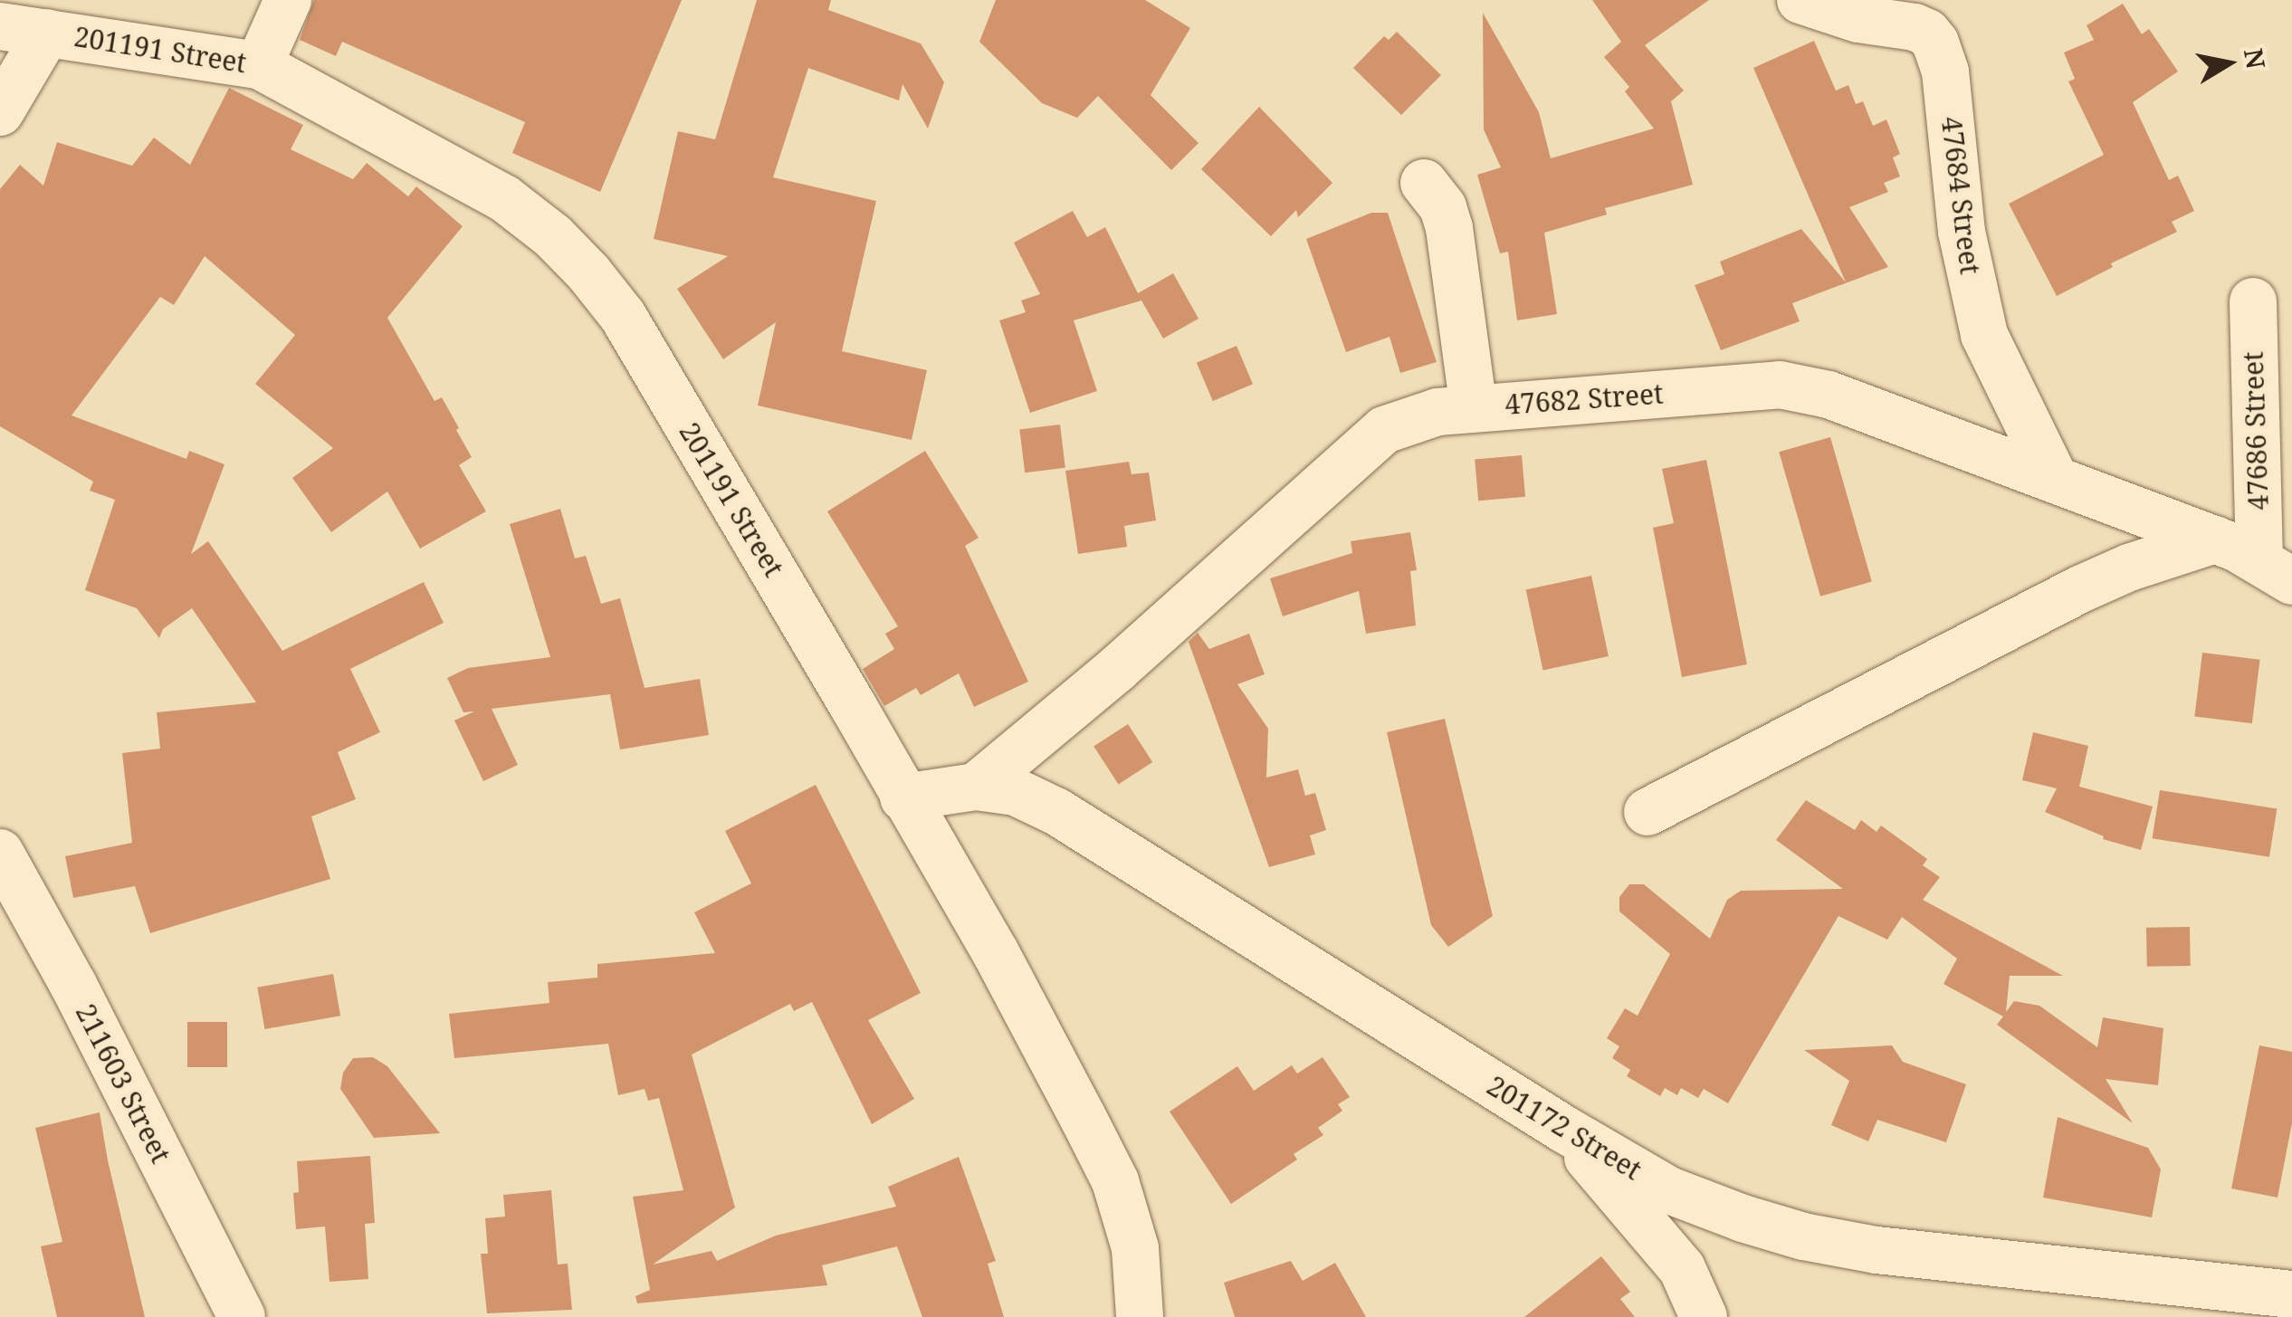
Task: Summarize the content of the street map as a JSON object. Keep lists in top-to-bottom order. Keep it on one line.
{"streets":{"street":["201191 Street","47684 Street","47682 Street","47686 Street","211603 Street","201172 Street"]},"crossings":[["201191 Street","201172 Street"],["47684 Street","47682 Street"],["47682 Street","47686 Street"],["47682 Street","201172 Street"]],"north":"right"}
